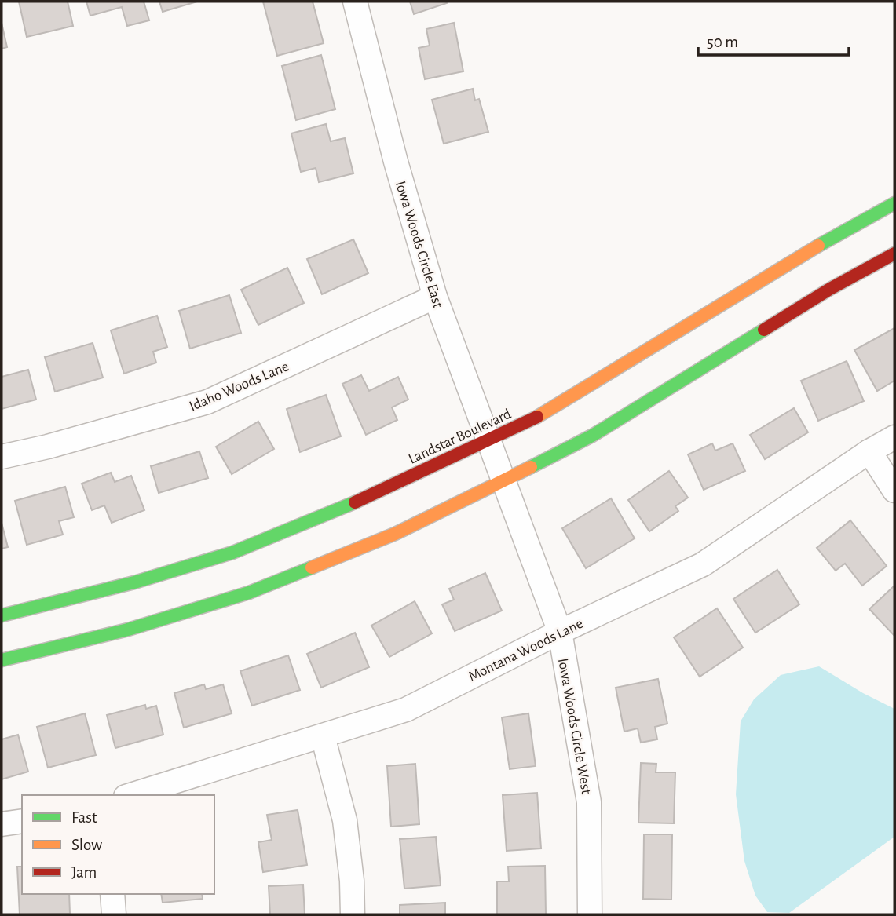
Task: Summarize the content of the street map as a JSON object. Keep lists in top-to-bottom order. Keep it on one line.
{"streets":{"street":["Iowa Woods Circle East","Idaho Woods Lane","Landstar Boulevard","Montana Woods Lane","Iowa Woods Circle West"]},"crossings":[["Iowa Woods Circle East","Idaho Woods Lane"],["Iowa Woods Circle East","Landstar Boulevard"],["Iowa Woods Circle East","Iowa Woods Circle West"],["Montana Woods Lane","Iowa Woods Circle West"]],"legend":["Fast","Slow","Jam"],"scale_bar":"50 m"}
